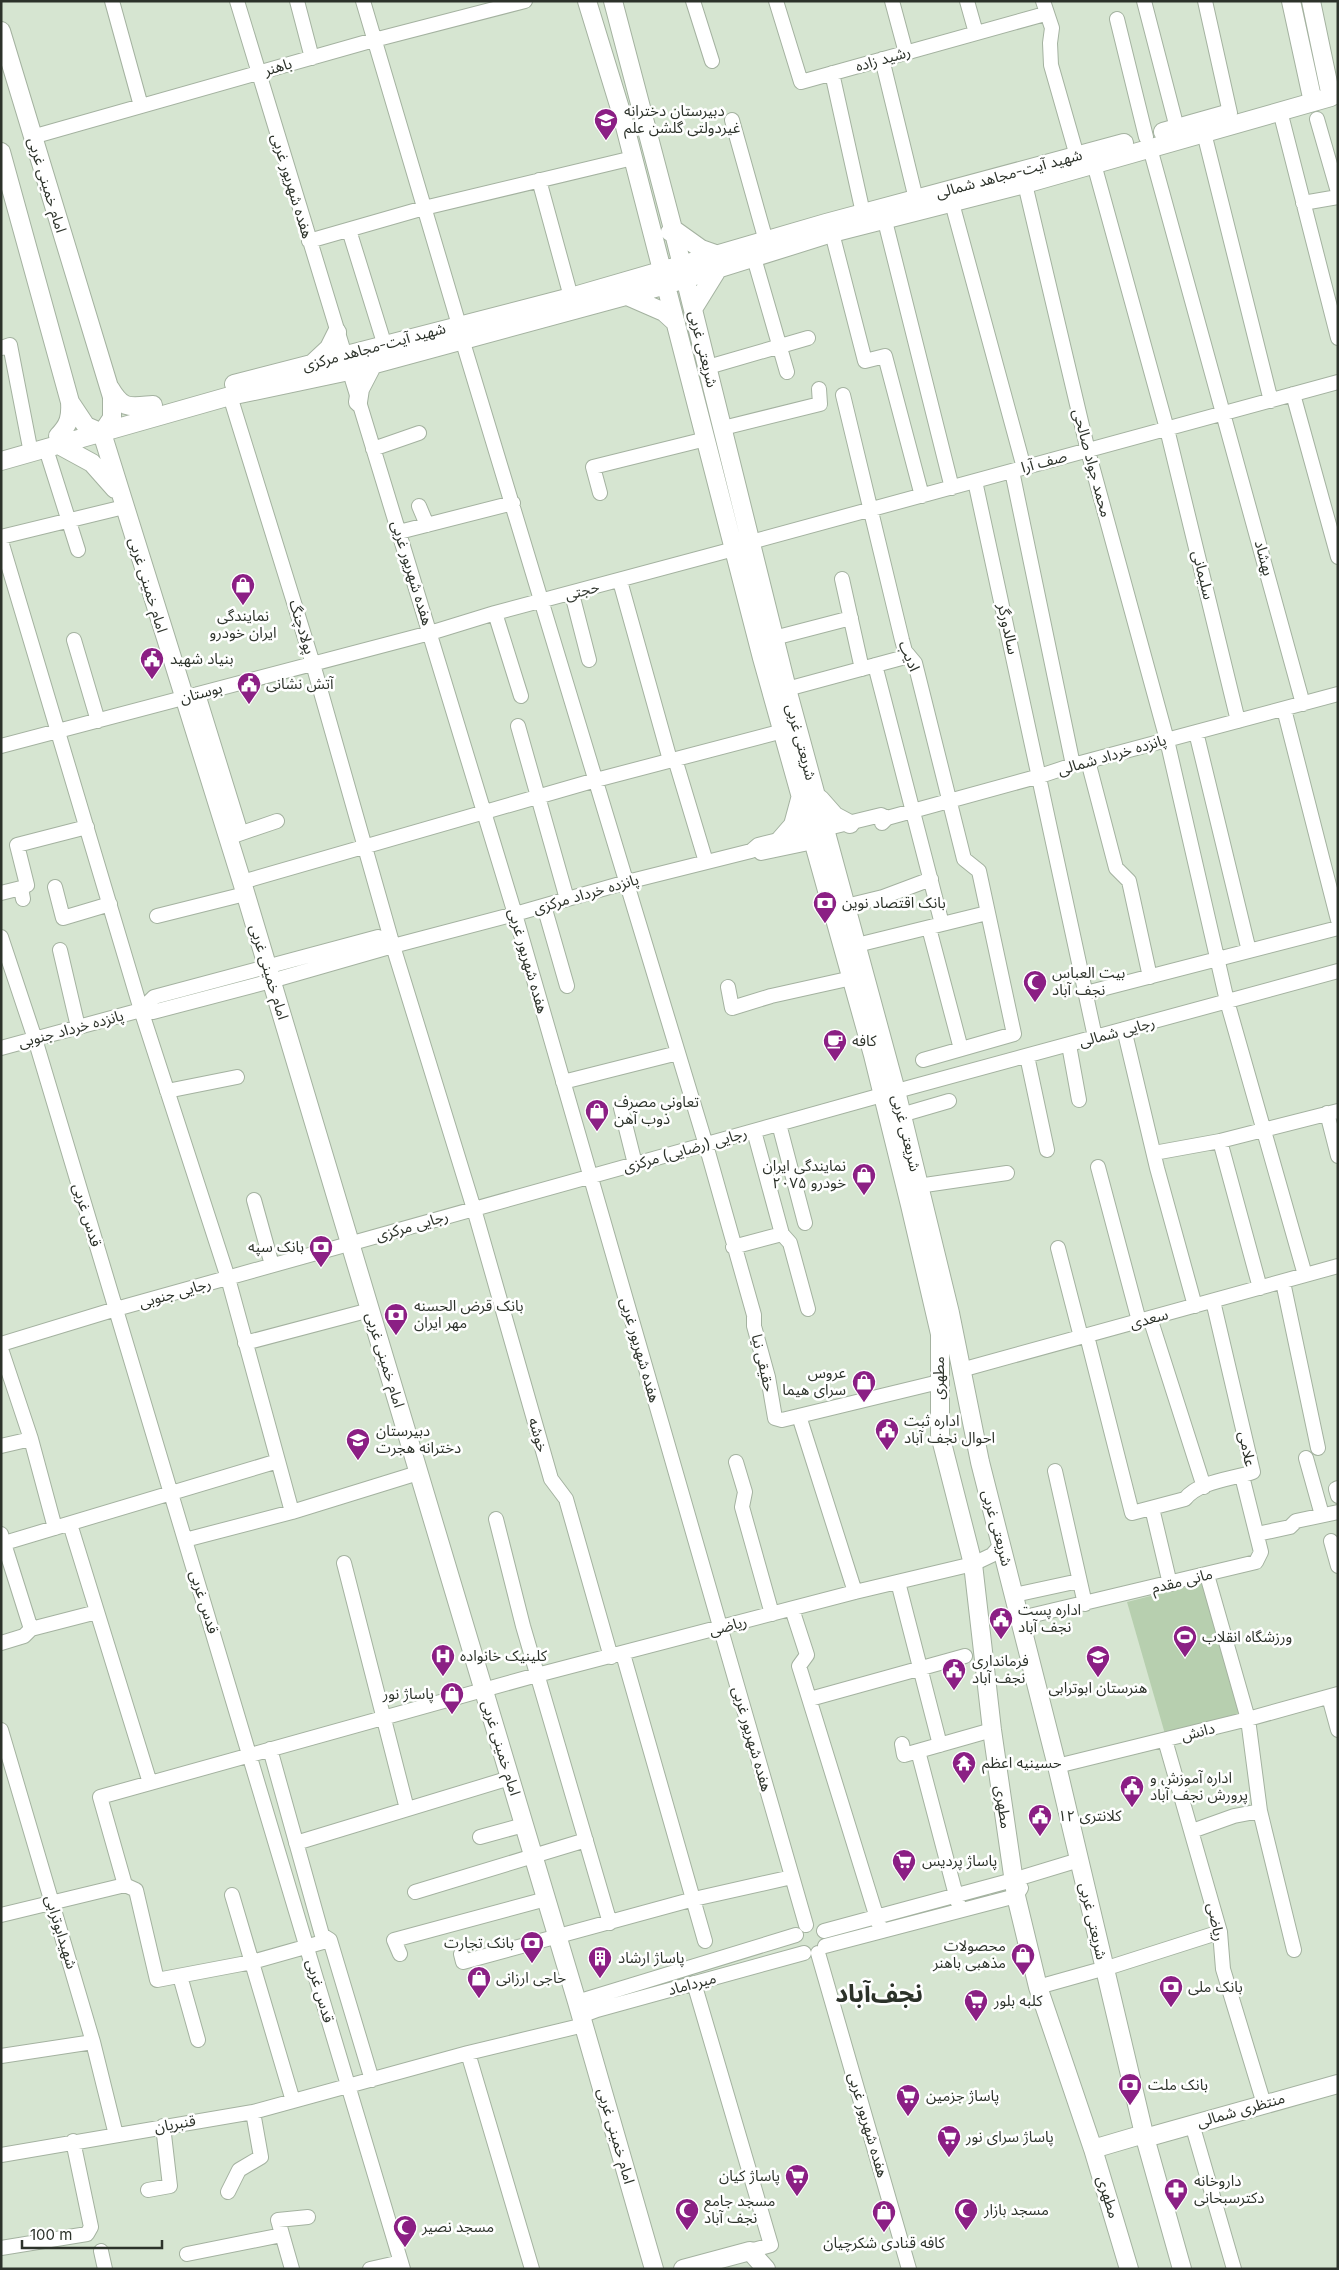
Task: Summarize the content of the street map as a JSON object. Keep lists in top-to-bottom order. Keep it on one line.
{"streets":{"main road":["شهید آیت-مجاهد شمالی","امام خمینی غربی","شهید آیت-مجاهد مرکزی","شریعتی غربی","مطهری","منتظری شمالی"],"street":["رشید زاده","باهنر","هفده شهریور غربی","صف آرا","محمد جواد صالحی","بهشاد","سلیمانی","حجتی","پولادچنگ","سالدورگر","ادیب","بوستان","پانزده خرداد شمالی","پانزده خرداد مرکزی","پانزده خرداد جنوبی","رجایی شمالی","رجایی (رضایی) مرکزی","قدس غربی","رجایی مرکزی","رجایی جنوبی","سعدی","حقیقی نیا","خوشه","علامی","مانی مقدم","ریاضی","دانش","شهیدابوترابی","میرداماد","قنبریان"]},"crossings":[["باهنر","امام خمینی غربی"],["باهنر","هفده شهریور غربی"],["باهنر","حقیقی نیا"],["شهید آیت-مجاهد شمالی","شهید آیت-مجاهد مرکزی"],["شهید آیت-مجاهد شمالی","شریعتی غربی"],["شهید آیت-مجاهد شمالی","محمد جواد صالحی"],["شهید آیت-مجاهد شمالی","بهشاد"],["شهید آیت-مجاهد شمالی","سلیمانی"],["امام خمینی غربی","شهید آیت-مجاهد مرکزی"],["امام خمینی غربی","بوستان"],["امام خمینی غربی","پانزده خرداد جنوبی"],["امام خمینی غربی","رجایی مرکزی"],["امام خمینی غربی","رجایی جنوبی"],["امام خمینی غربی","ریاضی"],["امام خمینی غربی","میرداماد"],["امام خمینی غربی","قنبریان"],["هفده شهریور غربی","شهید آیت-مجاهد مرکزی"],["هفده شهریور غربی","حجتی"],["هفده شهریور غربی","بوستان"],["هفده شهریور غربی","پانزده خرداد مرکزی"],["هفده شهریور غربی","رجایی (رضایی) مرکزی"],["هفده شهریور غربی","ریاضی"],["هفده شهریور غربی","میرداماد"],["شهید آیت-مجاهد مرکزی","شریعتی غربی"],["شهید آیت-مجاهد مرکزی","پولادچنگ"],["شهید آیت-مجاهد مرکزی","حقیقی نیا"],["شریعتی غربی","صف آرا"],["شریعتی غربی","حجتی"],["شریعتی غربی","پانزده خرداد شمالی"],["شریعتی غربی","پانزده خرداد مرکزی"],["شریعتی غربی","رجایی شمالی"],["شریعتی غربی","رجایی (رضایی) مرکزی"],["شریعتی غربی","سعدی"],["شریعتی غربی","مطهری"],["شریعتی غربی","مانی مقدم"],["شریعتی غربی","دانش"],["شریعتی غربی","منتظری شمالی"],["صف آرا","محمد جواد صالحی"],["صف آرا","بهشاد"],["صف آرا","سلیمانی"],["صف آرا","سالدورگر"],["صف آرا","ادیب"],["محمد جواد صالحی","پانزده خرداد شمالی"],["محمد جواد صالحی","رجایی شمالی"],["بهشاد","پانزده خرداد شمالی"],["سلیمانی","پانزده خرداد شمالی"],["حجتی","بوستان"],["حجتی","حقیقی نیا"],["پولادچنگ","بوستان"],["پولادچنگ","پانزده خرداد مرکزی"],["پولادچنگ","خوشه"],["سالدورگر","پانزده خرداد شمالی"],["سالدورگر","رجایی شمالی"],["ادیب","پانزده خرداد شمالی"],["پانزده خرداد شمالی","پانزده خرداد مرکزی"],["پانزده خرداد مرکزی","حقیقی نیا"],["پانزده خرداد مرکزی","خوشه"],["پانزده خرداد جنوبی","قدس غربی"],["رجایی شمالی","رجایی (رضایی) مرکزی"],["رجایی (رضایی) مرکزی","رجایی مرکزی"],["رجایی (رضایی) مرکزی","حقیقی نیا"],["رجایی (رضایی) مرکزی","خوشه"],["قدس غربی","رجایی جنوبی"],["قدس غربی","ریاضی"],["قدس غربی","قنبریان"],["رجایی مرکزی","رجایی جنوبی"],["رجایی مرکزی","خوشه"],["سعدی","علامی"],["حقیقی نیا","مطهری"],["مطهری","ریاضی"],["مطهری","منتظری شمالی"],["خوشه","ریاضی"],["علامی","مانی مقدم"],["ریاضی","دانش"],["ریاضی","منتظری شمالی"],["شهیدابوترابی","قنبریان"],["میرداماد","قنبریان"]],"districts":["نجف‌آباد"],"places":{"school or university":["دبیرستان دخترانه غیردولتی گلشن علم","دبیرستان دخترانه هجرت","هنرستان ابوترابی"],"shop":["نمایندگی ایران خودرو","تعاونی مصرف ذوب آهن","نمایندگی ایران خودرو ۲۰۷۵","عروس سرای هیما","پاساژ نور","محصولات مذهبی باهنر","حاجی ارزانی","کافه قنادی شکرچیان"],"public building":["بنیاد شهید","آتش نشانی","اداره ثبت احوال نجف آباد","اداره پست نجف آباد","فرمانداری نجف آباد","اداره آموزش و پرورش نجف آباد","کلانتری ۱۲"],"bank":["بانک اقتصاد نوین","بانک سپه","بانک قرض الحسنه مهر ایران","بانک تجارت","بانک ملی","بانک ملت"],"mosque":["بیت العباس نجف آباد","مسجد جامع نجف آباد","مسجد بازار","مسجد نصیر"],"cafe":["کافه"],"sports":["ورزشگاه انقلاب"],"hospital":["کلینیک خانواده"],"temple":["حسینیه اعظم"],"supermarket":["پاساژ پردیس","کلبه بلور","پاساژ جزمین","پاساژ سرای نور","پاساژ کیان"],"building":["پاساژ ارشاد"],"pharmacy":["داروخانه دکترسبحانی"]},"scale_bar":"100 m"}
